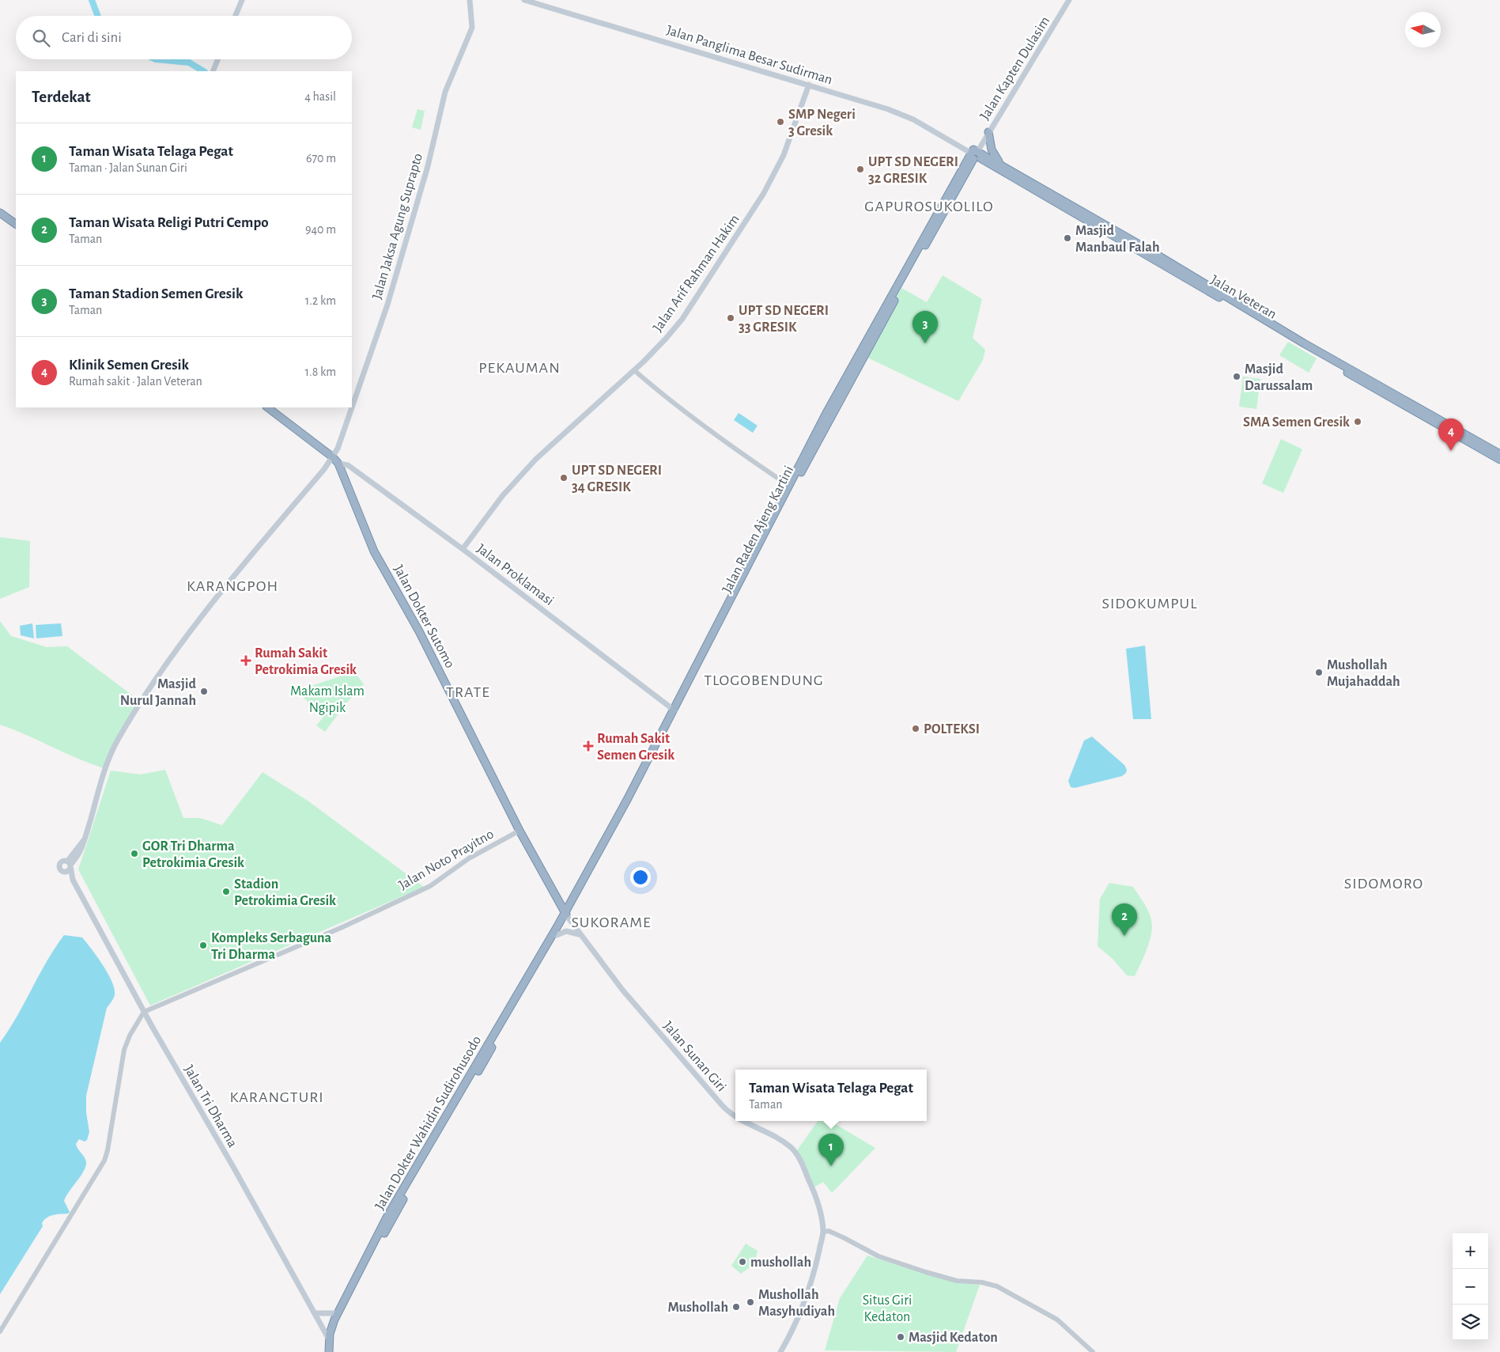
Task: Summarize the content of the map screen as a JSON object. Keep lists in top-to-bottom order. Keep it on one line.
{"streets":{"highway":["Jalan Veteran","Jalan Raden Ajeng Kartini","Jalan Dokter Sutomo","Jalan Dokter Wahidin Sudirohusodo"],"main road":["Jalan Panglima Besar Sudirman","Jalan Kapten Dulasim","Jalan Jaksa Agung Suprapto","Jalan Arif Rahman Hakim","Jalan Proklamasi","Jalan Sunan Giri","Jalan Tri Dharma"],"street":["Jalan Noto Prayitno"]},"crossings":[["Jalan Panglima Besar Sudirman","Jalan Kapten Dulasim"],["Jalan Panglima Besar Sudirman","Jalan Arif Rahman Hakim"],["Jalan Panglima Besar Sudirman","Jalan Veteran"],["Jalan Panglima Besar Sudirman","Jalan Raden Ajeng Kartini"],["Jalan Kapten Dulasim","Jalan Veteran"],["Jalan Kapten Dulasim","Jalan Raden Ajeng Kartini"],["Jalan Jaksa Agung Suprapto","Jalan Dokter Sutomo"],["Jalan Jaksa Agung Suprapto","Jalan Tri Dharma"],["Jalan Arif Rahman Hakim","Jalan Proklamasi"],["Jalan Veteran","Jalan Raden Ajeng Kartini"],["Jalan Raden Ajeng Kartini","Jalan Proklamasi"],["Jalan Raden Ajeng Kartini","Jalan Dokter Sutomo"],["Jalan Raden Ajeng Kartini","Jalan Sunan Giri"],["Jalan Raden Ajeng Kartini","Jalan Dokter Wahidin Sudirohusodo"],["Jalan Proklamasi","Jalan Dokter Sutomo"],["Jalan Dokter Sutomo","Jalan Noto Prayitno"],["Jalan Dokter Sutomo","Jalan Sunan Giri"],["Jalan Dokter Sutomo","Jalan Dokter Wahidin Sudirohusodo"],["Jalan Noto Prayitno","Jalan Tri Dharma"],["Jalan Sunan Giri","Jalan Dokter Wahidin Sudirohusodo"],["Jalan Tri Dharma","Jalan Dokter Wahidin Sudirohusodo"]],"districts":["GAPUROSUKOLILO","PEKAUMAN","KARANGPOH","SIDOKUMPUL","TLOGOBENDUNG","TRATE","SIDOMORO","SUKORAME","KARANGTURI"],"parks":["Makam Islam Ngipik","Situs Giri Kedaton"],"places":{"other":["SMP Negeri 3 Gresik","UPT SD NEGERI 32 GRESIK","Masjid Manbaul Falah","UPT SD NEGERI 33 GRESIK","Masjid Darussalam","SMA Semen Gresik","UPT SD NEGERI 34 GRESIK","Mushollah Mujahaddah","Masjid Nurul Jannah","POLTEKSI","GOR Tri Dharma Petrokimia Gresik","Stadion Petrokimia Gresik","Kompleks Serbaguna Tri Dharma","mushollah","Mushollah Masyhudiyah","Mushollah","Masjid Kedaton"],"health":["Rumah Sakit Petrokimia Gresik","Rumah Sakit Semen Gresik"]},"north":"left","page":{"search":"Cari di sini","heading":["Terdekat","4 hasil"],"list":[{"mark":"1","name":"Taman Wisata Telaga Pegat","note":"Taman · Jalan Sunan Giri","value":"670 m"},{"mark":"2","name":"Taman Wisata Religi Putri Cempo","note":"Taman","value":"940 m"},{"mark":"3","name":"Taman Stadion Semen Gresik","note":"Taman","value":"1.2 km"},{"mark":"4","name":"Klinik Semen Gresik","note":"Rumah sakit · Jalan Veteran","value":"1.8 km"}],"pins":["3","4","2","1"],"popup":["Taman Wisata Telaga Pegat","Taman"],"map_buttons":["+","−"]}}
